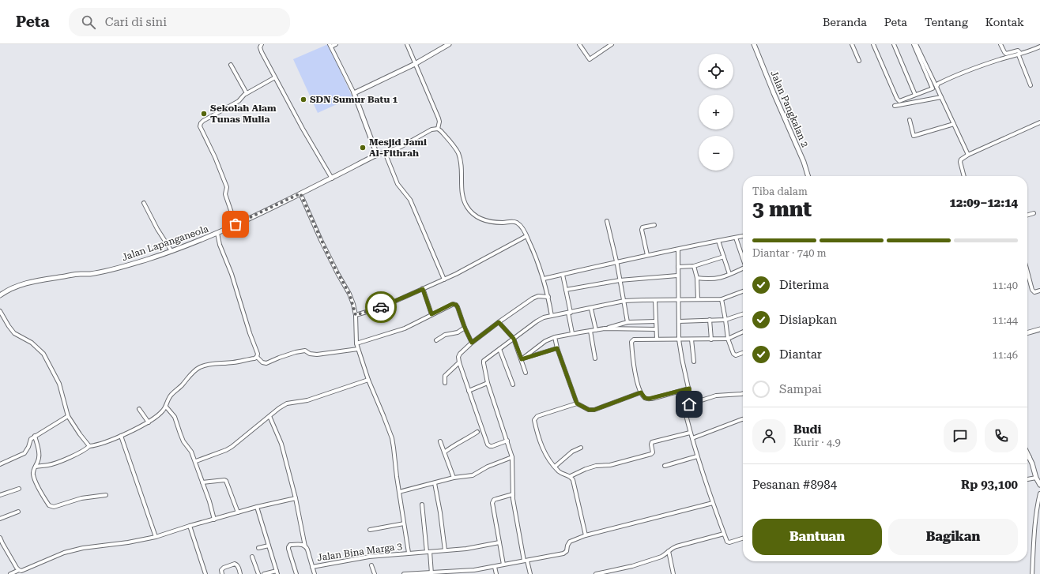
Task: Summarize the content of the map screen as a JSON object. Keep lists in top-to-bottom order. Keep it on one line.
{"streets":{"street":["Jalan Pangkalan 2","Jalan Lapanganeola","Jalan Bina Marga 3"]},"places":["SDN Sumur Batu 1","Sekolah Alam Tunas Mulia","Mesjid Jami Al-Fithrah"],"page":{"header":"Peta","search":"Cari di sini","nav":["Beranda","Peta","Tentang","Kontak"],"map_buttons":["+","−"],"heading":["3 mnt","Tiba dalam","12:09–12:14"],"panel":["Budi","Kurir · 4.9","Pesanan #8984","Rp 93,100"],"bar":"Diantar · 740 m","list":[["Diterima","11:40"],["Disiapkan","11:44"],["Diantar","11:46"],"Sampai"],"buttons":["Bantuan","Bagikan"]}}
